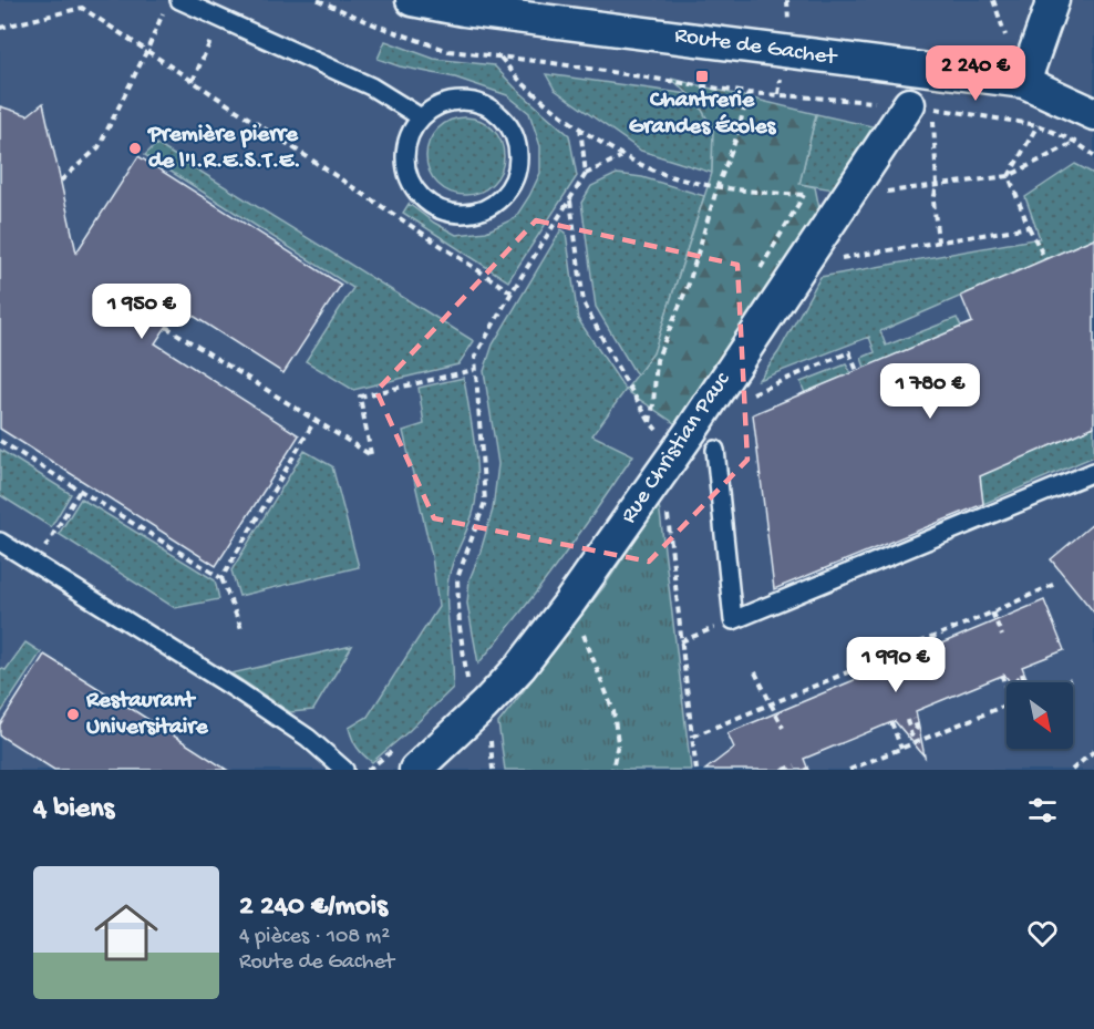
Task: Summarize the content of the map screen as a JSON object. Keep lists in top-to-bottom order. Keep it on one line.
{"streets":{"street":["Route de Gachet","Rue Christian Pauc"]},"places":{"transit":["Chantrerie Grandes Écoles"],"other":["Première pierre de l'I.R.E.S.T.E.","Restaurant Universitaire"]},"north":"bottom right","page":{"price":["2 240 €","1 950 €","1 780 €","1 990 €"],"heading":"4 biens","list":[{"name":"2 240 €/mois","note":"4 pièces · 108 m² · Route de Gachet"}]}}
